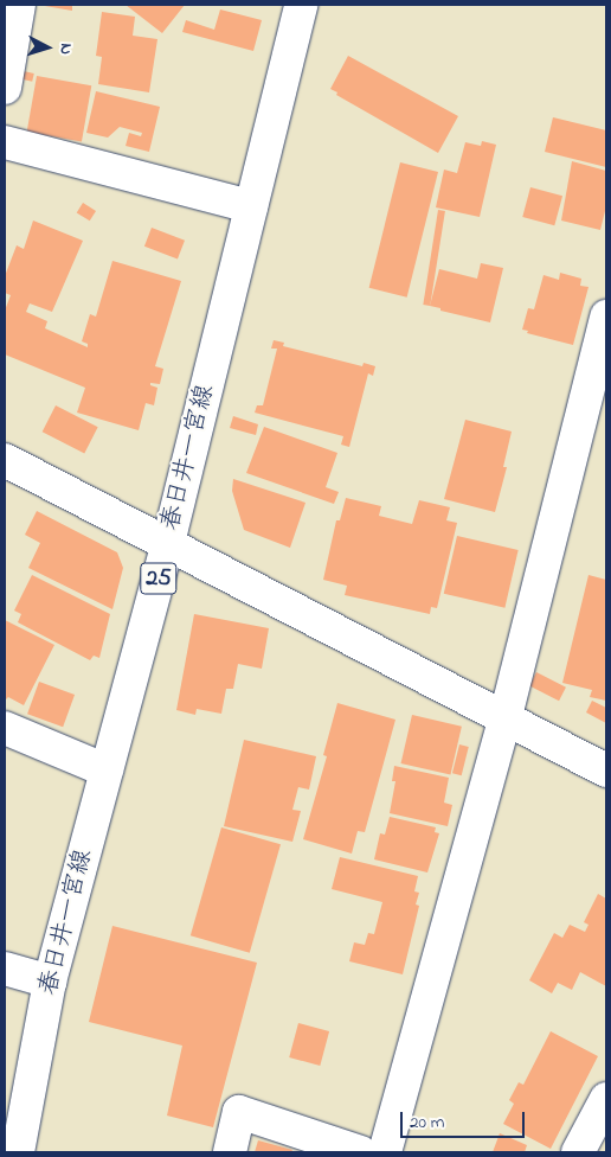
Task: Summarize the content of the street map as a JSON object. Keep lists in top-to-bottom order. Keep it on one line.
{"streets":{"street":["春日井一宮線","25"]},"scale_bar":"20 m","north":"right"}
